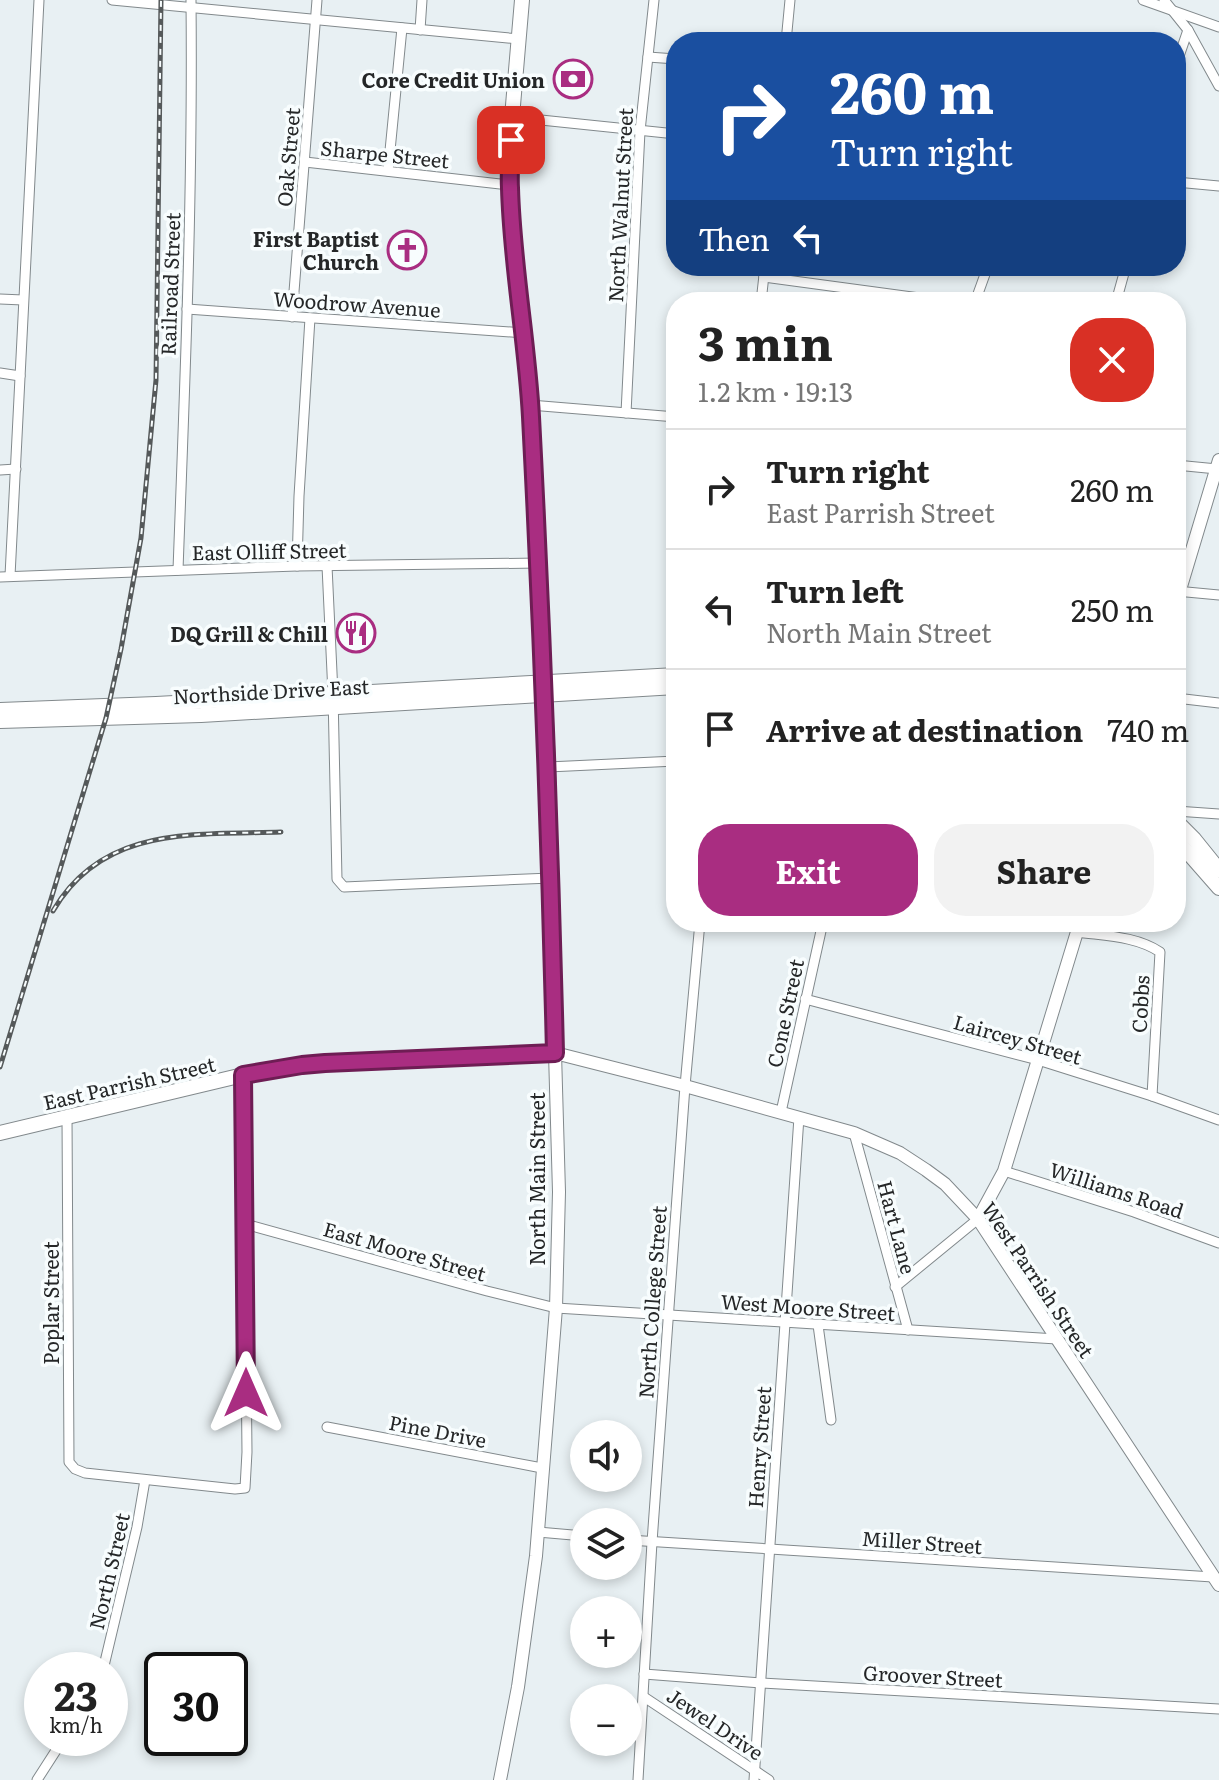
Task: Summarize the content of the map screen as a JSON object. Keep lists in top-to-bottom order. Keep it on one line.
{"streets":{"main road":["Northside Drive East","East Parrish Street","North Main Street"],"street":["Sharpe Street","Oak Street","North Walnut Street","Railroad Street","Woodrow Avenue","East Olliff Street","Cobbs","Cone Street","Laircey Street","Williams Road","Hart Lane","East Moore Street","West Parrish Street","North College Street","Poplar Street","West Moore Street","Pine Drive","Henry Street","Miller Street","North Street","Groover Street","Jewel Drive"]},"crossings":[["Sharpe Street","Oak Street"],["Sharpe Street","North Main Street"],["Oak Street","Woodrow Avenue"],["Railroad Street","Woodrow Avenue"],["Railroad Street","East Olliff Street"],["Woodrow Avenue","North Main Street"],["East Olliff Street","North Main Street"],["Northside Drive East","North Main Street"],["Cobbs","Laircey Street"],["Cone Street","Laircey Street"],["Cone Street","West Parrish Street"],["East Parrish Street","North Main Street"],["East Parrish Street","West Parrish Street"],["East Parrish Street","Poplar Street"],["North Main Street","East Moore Street"],["North Main Street","West Parrish Street"],["North Main Street","West Moore Street"],["North Main Street","Pine Drive"],["Hart Lane","West Parrish Street"],["Hart Lane","West Moore Street"],["East Moore Street","West Moore Street"],["West Parrish Street","North College Street"],["West Parrish Street","West Moore Street"],["West Parrish Street","Henry Street"],["West Parrish Street","Miller Street"],["North College Street","West Moore Street"],["North College Street","Miller Street"],["North College Street","Groover Street"],["North College Street","Jewel Drive"],["Poplar Street","North Street"],["West Moore Street","Henry Street"],["Henry Street","Miller Street"],["Henry Street","Groover Street"],["Henry Street","Jewel Drive"]],"places":{"bank":["Core Credit Union"],"church":["First Baptist Church"],"restaurant":["DQ Grill & Chill"]},"page":{"turn":["260 m","Turn right"],"then":"Then","heading":["3 min","1.2 km · 19:13"],"list":[{"name":"Turn right","note":"East Parrish Street","value":"260 m"},{"name":"Turn left","note":"North Main Street","value":"250 m"},{"name":"Arrive at destination","value":"740 m"}],"buttons":["Exit","Share"],"map_buttons":["+","−"],"speed":"23 km/h","limit":"30"}}
